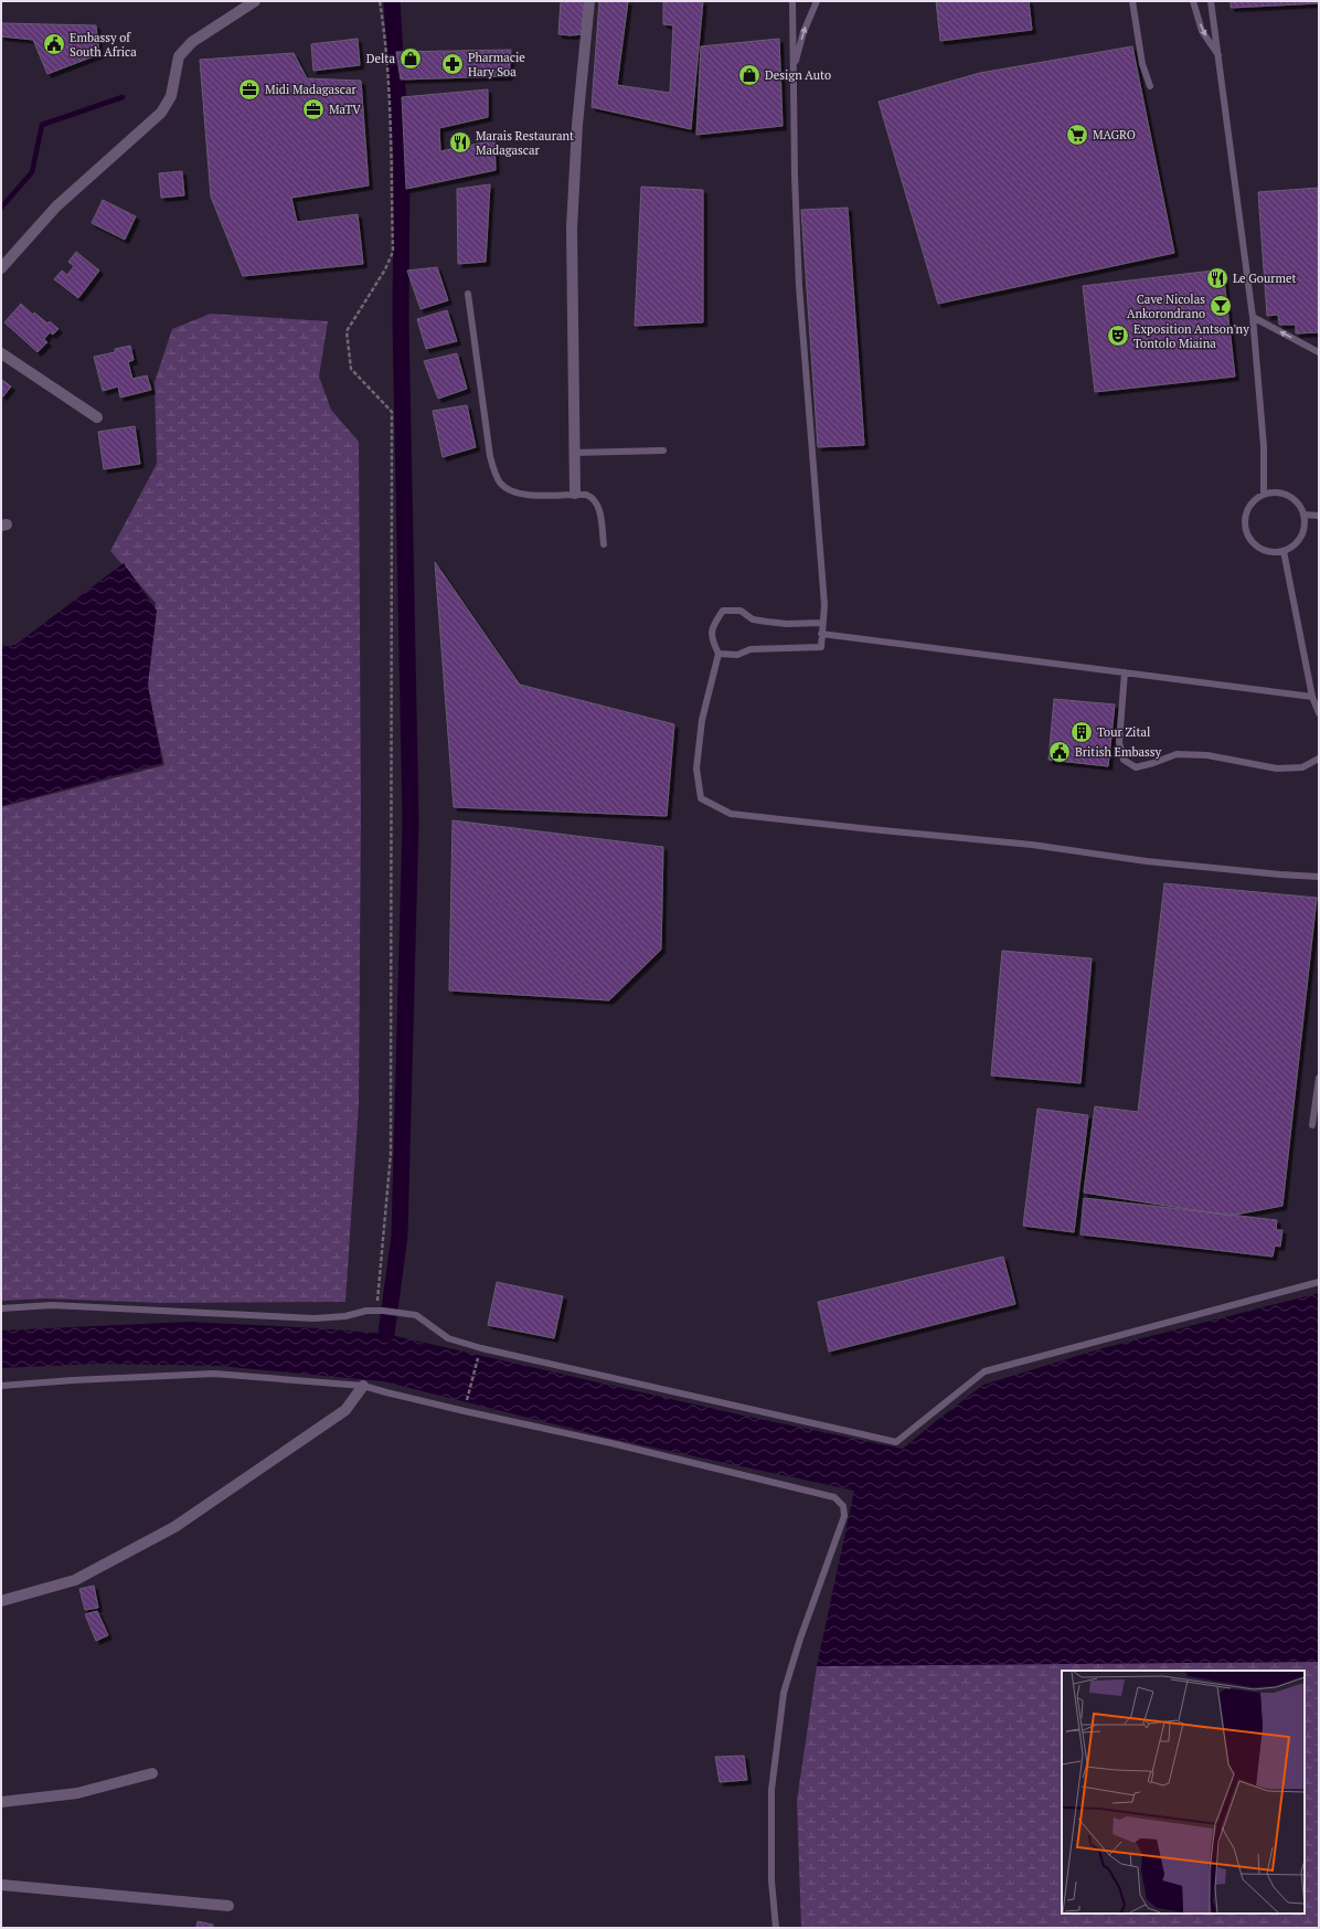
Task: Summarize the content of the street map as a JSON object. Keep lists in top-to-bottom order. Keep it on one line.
{"places":{"public building":["Embassy of South Africa","British Embassy"],"shop":["Delta","Design Auto"],"pharmacy":["Pharmacie Hary Soa"],"office":["Midi Madagascar","MaTV"],"supermarket":["MAGRO"],"restaurant":["Marais Restaurant Madagascar","Le Gourmet"],"bar":["Cave Nicolas Ankorondrano"],"theatre":["Exposition Antson'ny Tontolo Miaina"],"building":["Tour Zital"]}}
